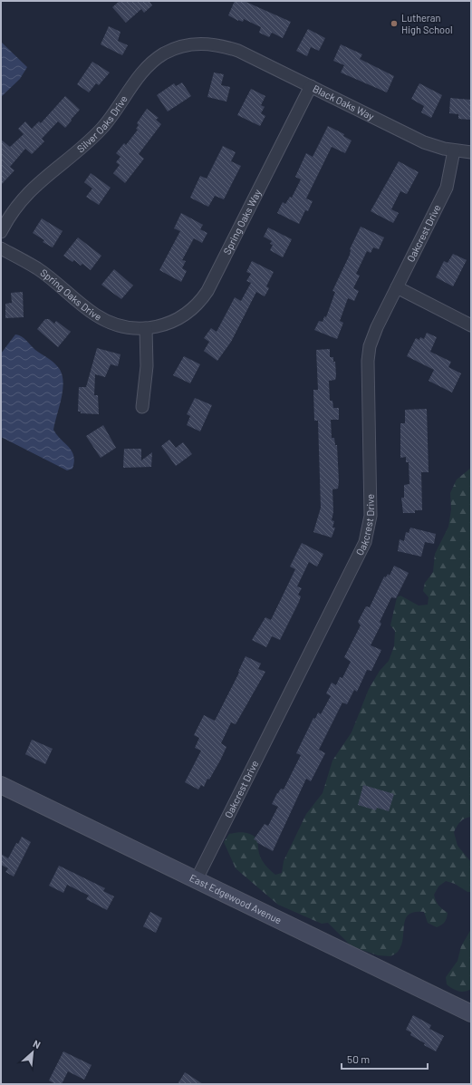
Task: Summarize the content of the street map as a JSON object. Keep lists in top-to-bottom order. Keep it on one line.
{"streets":{"main road":["East Edgewood Avenue"],"street":["Black Oaks Way","Silver Oaks Drive","Spring Oaks Way","Oakcrest Drive","Spring Oaks Drive"]},"crossings":[["Black Oaks Way","Silver Oaks Drive"],["Black Oaks Way","Spring Oaks Way"],["Black Oaks Way","Oakcrest Drive"],["Spring Oaks Way","Spring Oaks Drive"],["Oakcrest Drive","East Edgewood Avenue"]],"places":["Lutheran High School"],"scale_bar":"50 m","north":"top right"}
